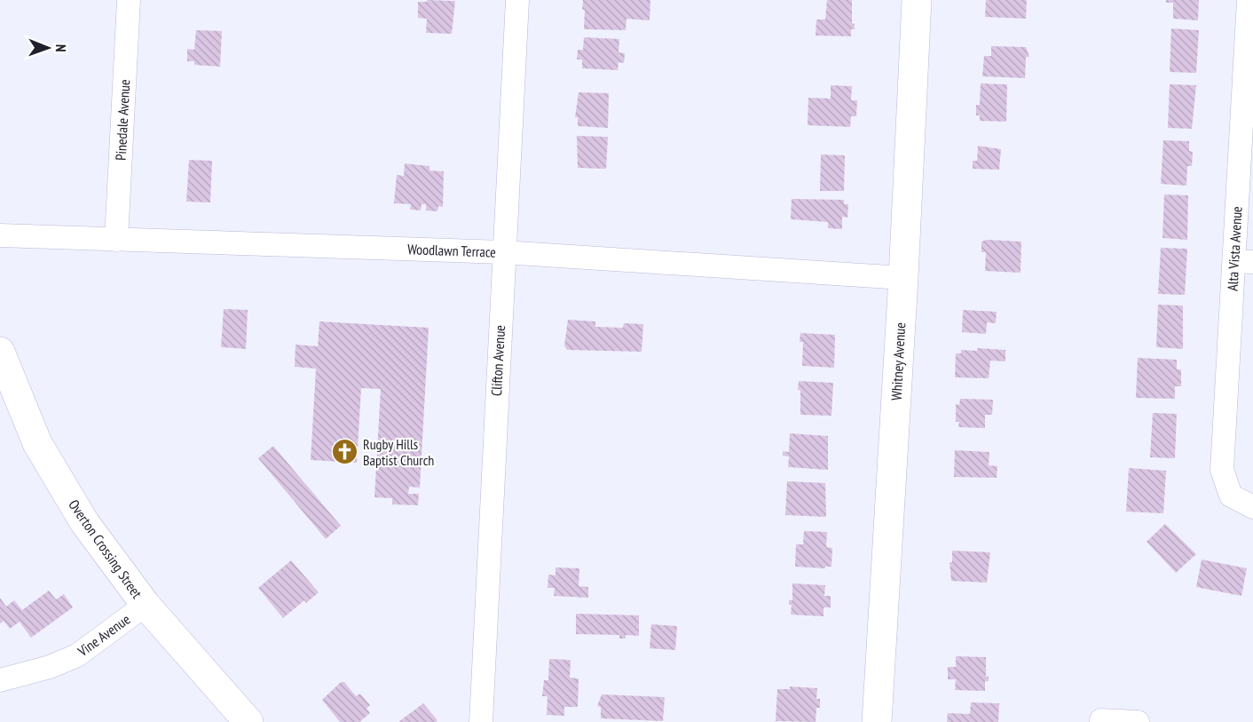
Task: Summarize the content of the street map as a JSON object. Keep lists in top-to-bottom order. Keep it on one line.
{"streets":{"main road":["Whitney Avenue","Overton Crossing Street"],"street":["Pinedale Avenue","Alta Vista Avenue","Woodlawn Terrace","Clifton Avenue","Vine Avenue"]},"crossings":[["Pinedale Avenue","Woodlawn Terrace"],["Woodlawn Terrace","Clifton Avenue"],["Woodlawn Terrace","Whitney Avenue"],["Overton Crossing Street","Vine Avenue"]],"places":{"church":["Rugby Hills Baptist Church"]},"north":"right"}
